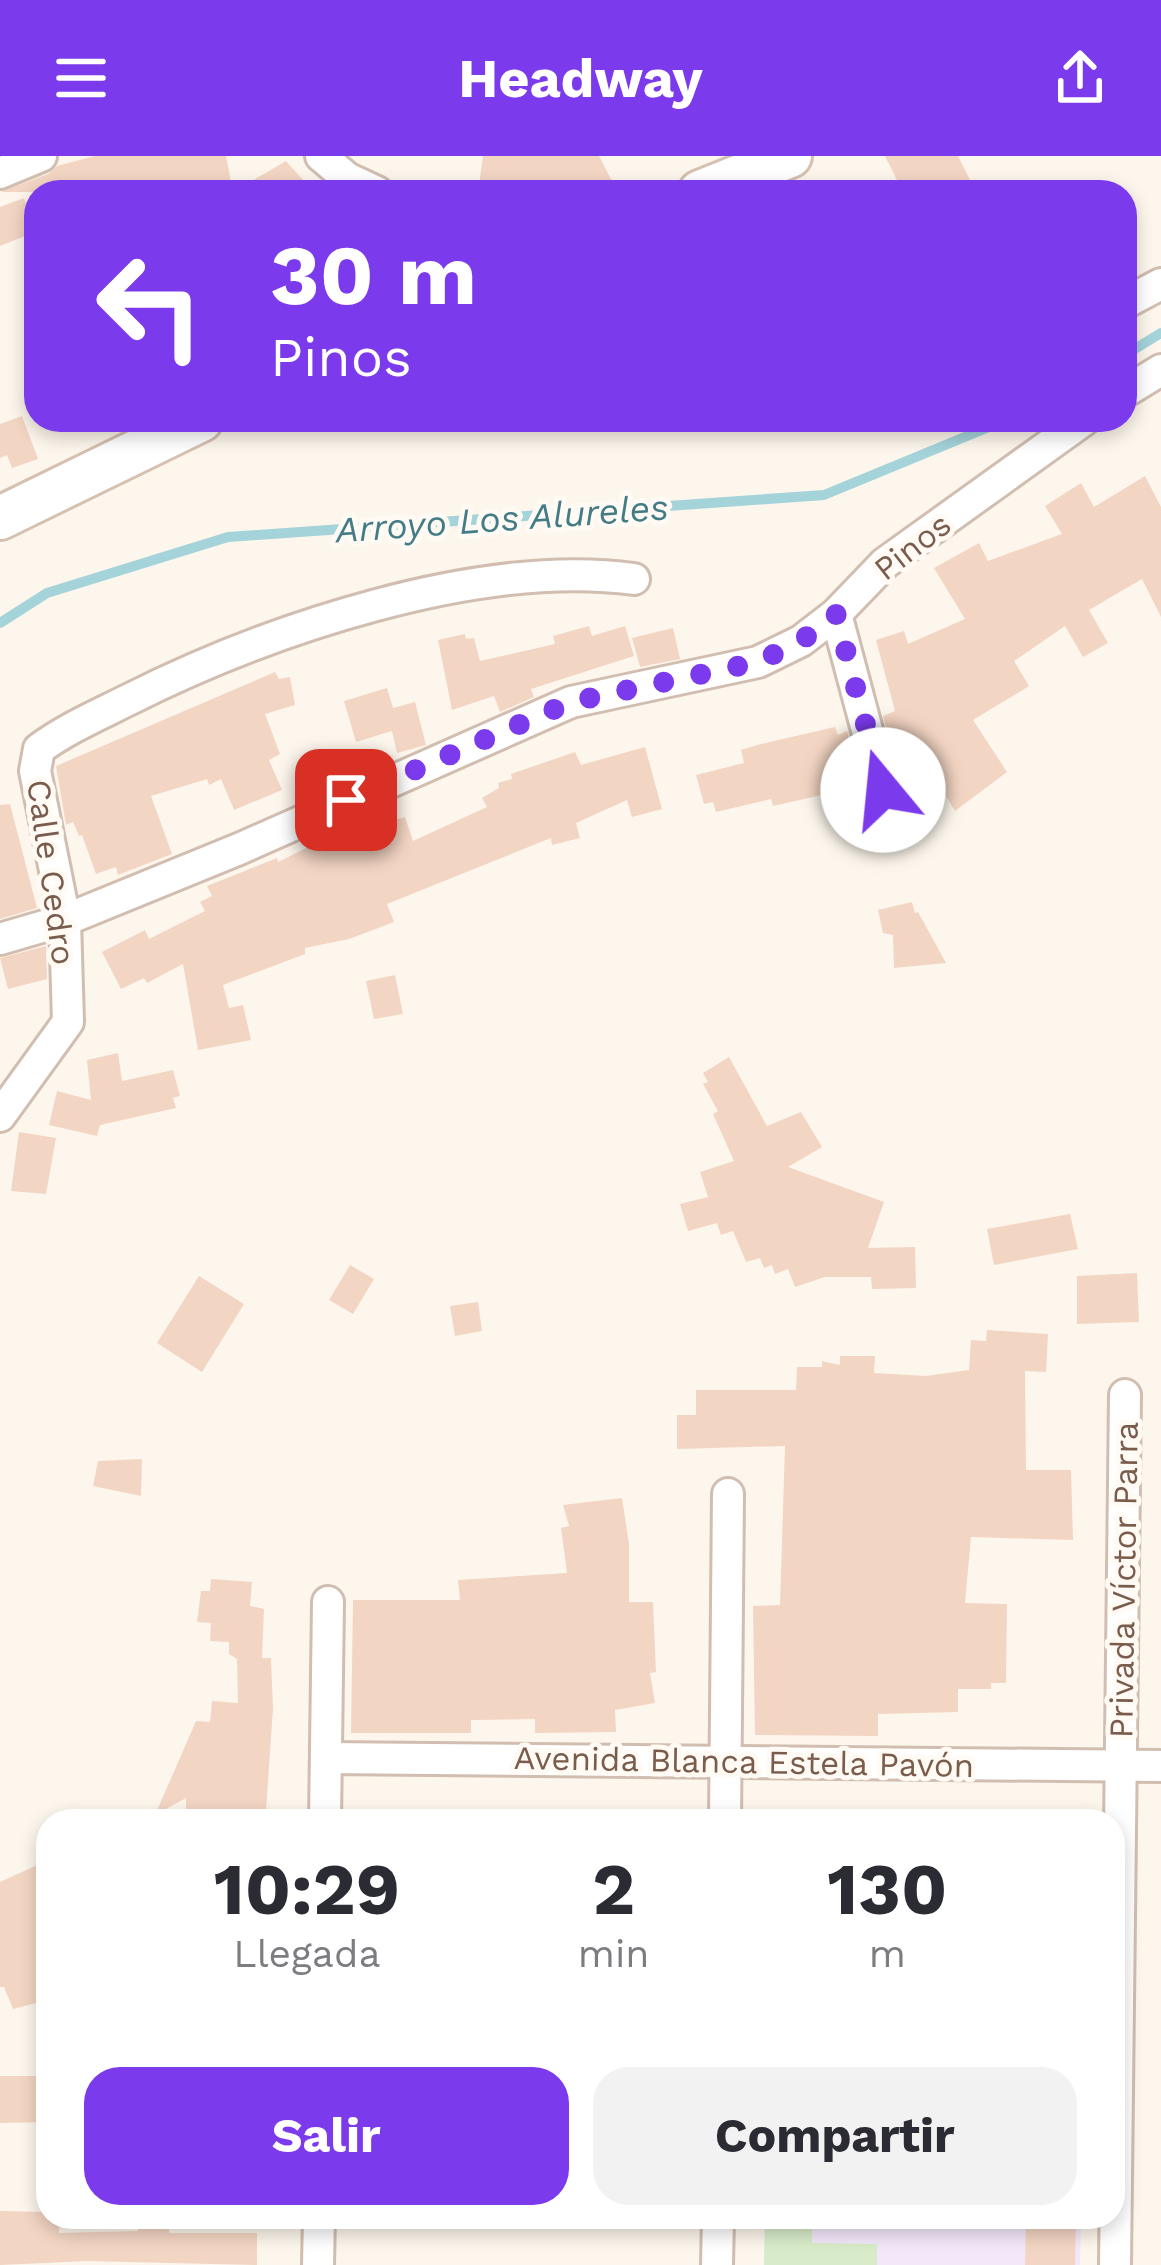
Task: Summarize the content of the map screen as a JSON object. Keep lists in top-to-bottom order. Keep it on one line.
{"streets":{"street":["Pinos","Calle Cedro","Privada Víctor Parra","Avenida Blanca Estela Pavón"]},"crossings":[["Pinos","Calle Cedro"],["Privada Víctor Parra","Avenida Blanca Estela Pavón"]],"water":["Arroyo Los Alureles"],"page":{"header":"Headway","turn":["30 m","Pinos"],"eta":["10:29","Llegada","2","min","130","m"],"buttons":["Salir","Compartir"]}}
